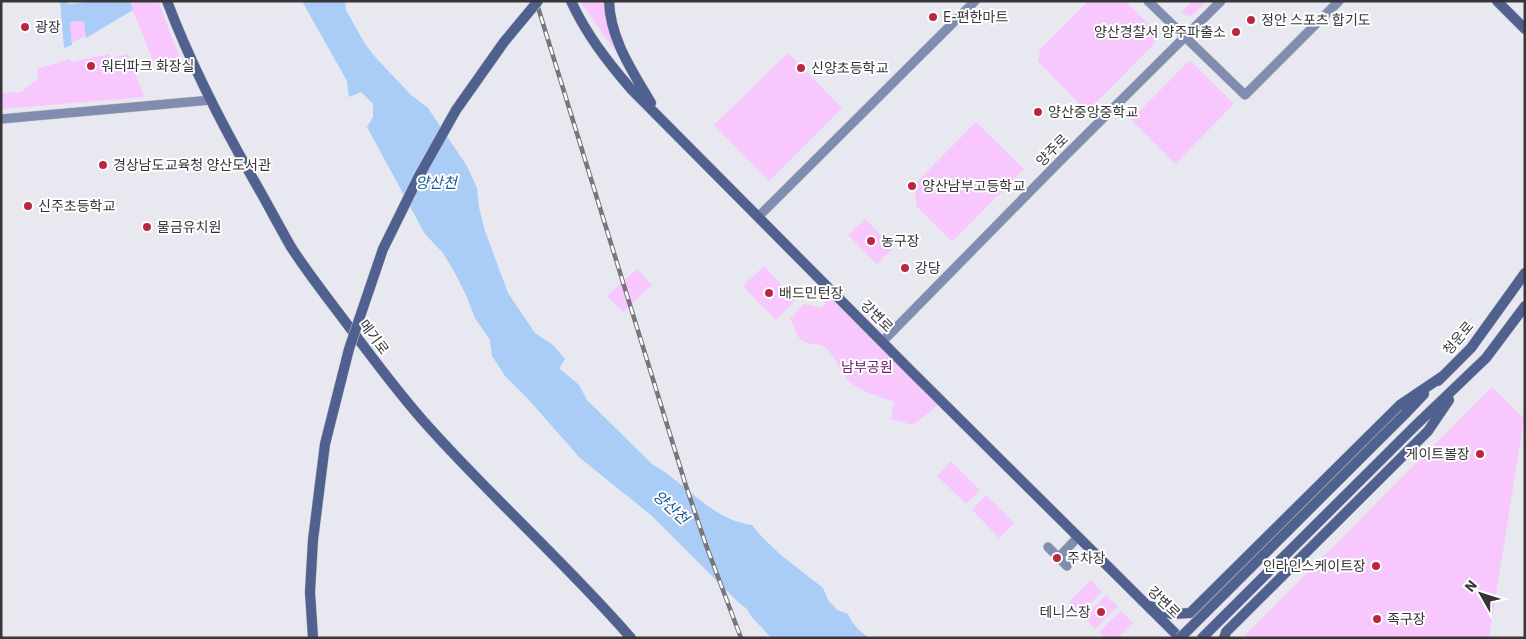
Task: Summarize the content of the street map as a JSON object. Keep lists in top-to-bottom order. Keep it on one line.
{"streets":{"street":["양주로","강변로","메기로","청운로"]},"crossings":[["양주로","강변로"],["강변로","청운로"]],"water":["양산천"],"parks":["남부공원"],"places":["E-편한마트","정안 스포츠 합기도","광장","양산경찰서 양주파출소","워터파크 화장실","신양초등학교","양산중앙중학교","경상남도교육청 양산도서관","양산남부고등학교","신주초등학교","물금유치원","농구장","강당","배드민턴장","게이트볼장","주차장","인라인스케이트장","테니스장","족구장"],"north":"top left"}
